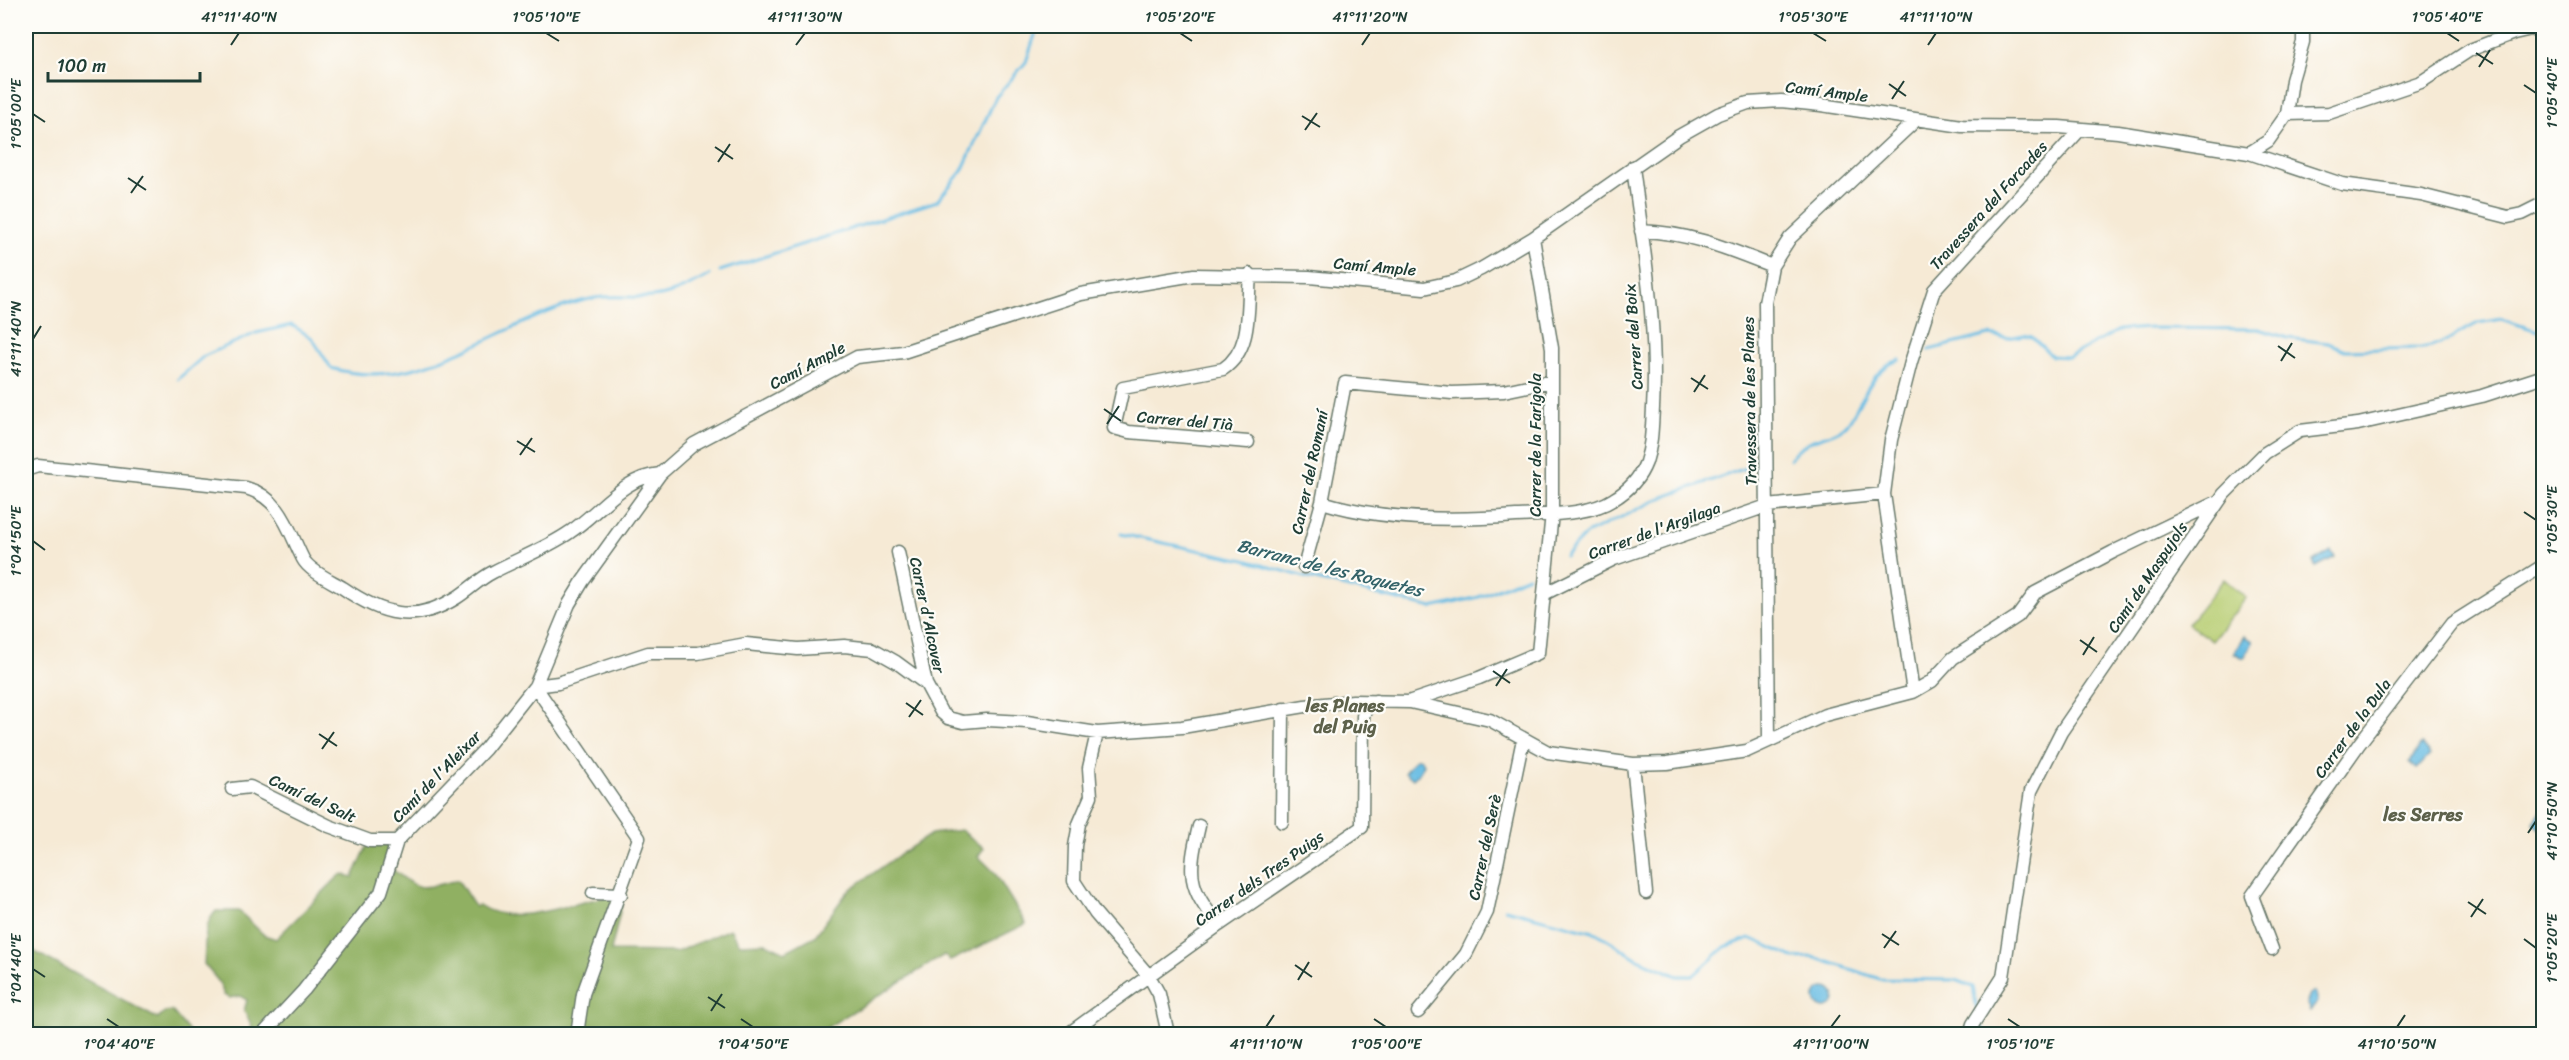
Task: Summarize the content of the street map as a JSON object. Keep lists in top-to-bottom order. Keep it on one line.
{"streets":{"street":["Camí Ample","Travessera del Forcades","Carrer del Boix","Travessera de les Planes","Carrer del Tià","Carrer de la Farigola","Carrer del Romaní","Carrer de l'Argilaga","Camí de Maspujols","Carrer d'Alcover","Carrer de la Dula","Camí de l'Aleixar","Camí del Salt","Carrer del Serè","Carrer dels Tres Puigs"]},"crossings":[["Camí Ample","Carrer del Boix"],["Camí Ample","Travessera de les Planes"],["Camí Ample","Carrer del Tià"],["Camí Ample","Carrer de la Farigola"],["Camí Ample","Camí de l'Aleixar"],["Travessera del Forcades","Carrer de l'Argilaga"],["Carrer del Boix","Carrer de la Farigola"],["Carrer del Boix","Carrer del Romaní"],["Travessera de les Planes","Carrer de l'Argilaga"],["Carrer de la Farigola","Carrer del Romaní"],["Carrer de la Farigola","Carrer de l'Argilaga"],["Camí de l'Aleixar","Camí del Salt"]],"districts":["les Planes del Puig","les Serres"],"water":["Barranc de les Roquetes"],"scale_bar":"100 m","coordinates":["41°11'40\"N","1°05'10\"E","41°11'30\"N","1°05'20\"E","41°11'20\"N","1°05'30\"E","41°11'10\"N","1°05'40\"E","1°05'00\"E","1°04'50\"E","41°10'50\"N","1°04'40\"E","41°11'00\"N"]}
